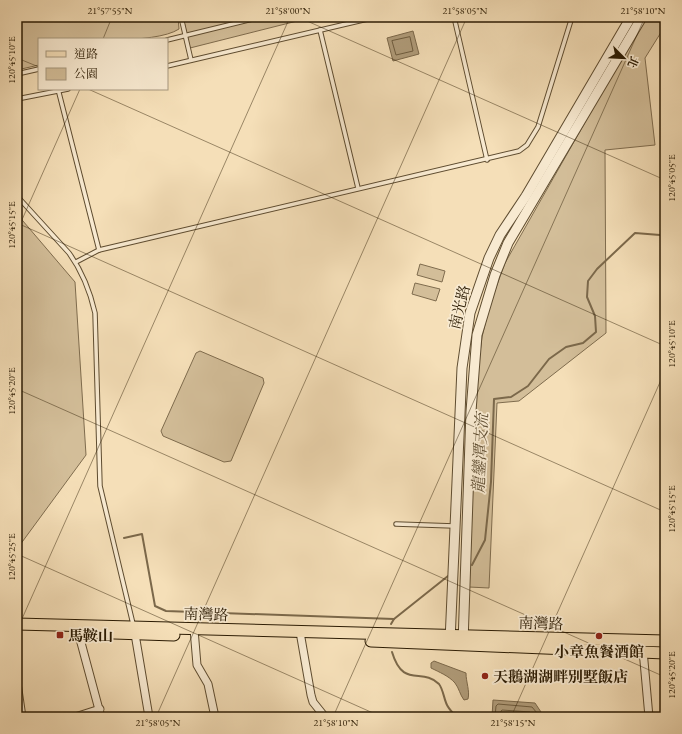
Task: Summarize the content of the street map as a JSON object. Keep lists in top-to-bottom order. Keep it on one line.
{"streets":{"main road":["南灣路"],"street":["南光路"]},"crossings":[["南光路","南灣路"]],"water":["龍鑾潭支流"],"places":{"transit":["馬鞍山"],"other":["小章魚餐酒館","天鵝湖湖畔別墅飯店"]},"legend":["道路","公園"],"north":"bottom right","coordinates":["21°57'55\"N","21°58'00\"N","21°58'05\"N","21°58'10\"N","120°45'10\"E","120°45'05\"E","120°45'15\"E","120°45'20\"E","120°45'25\"E","21°58'15\"N"]}
